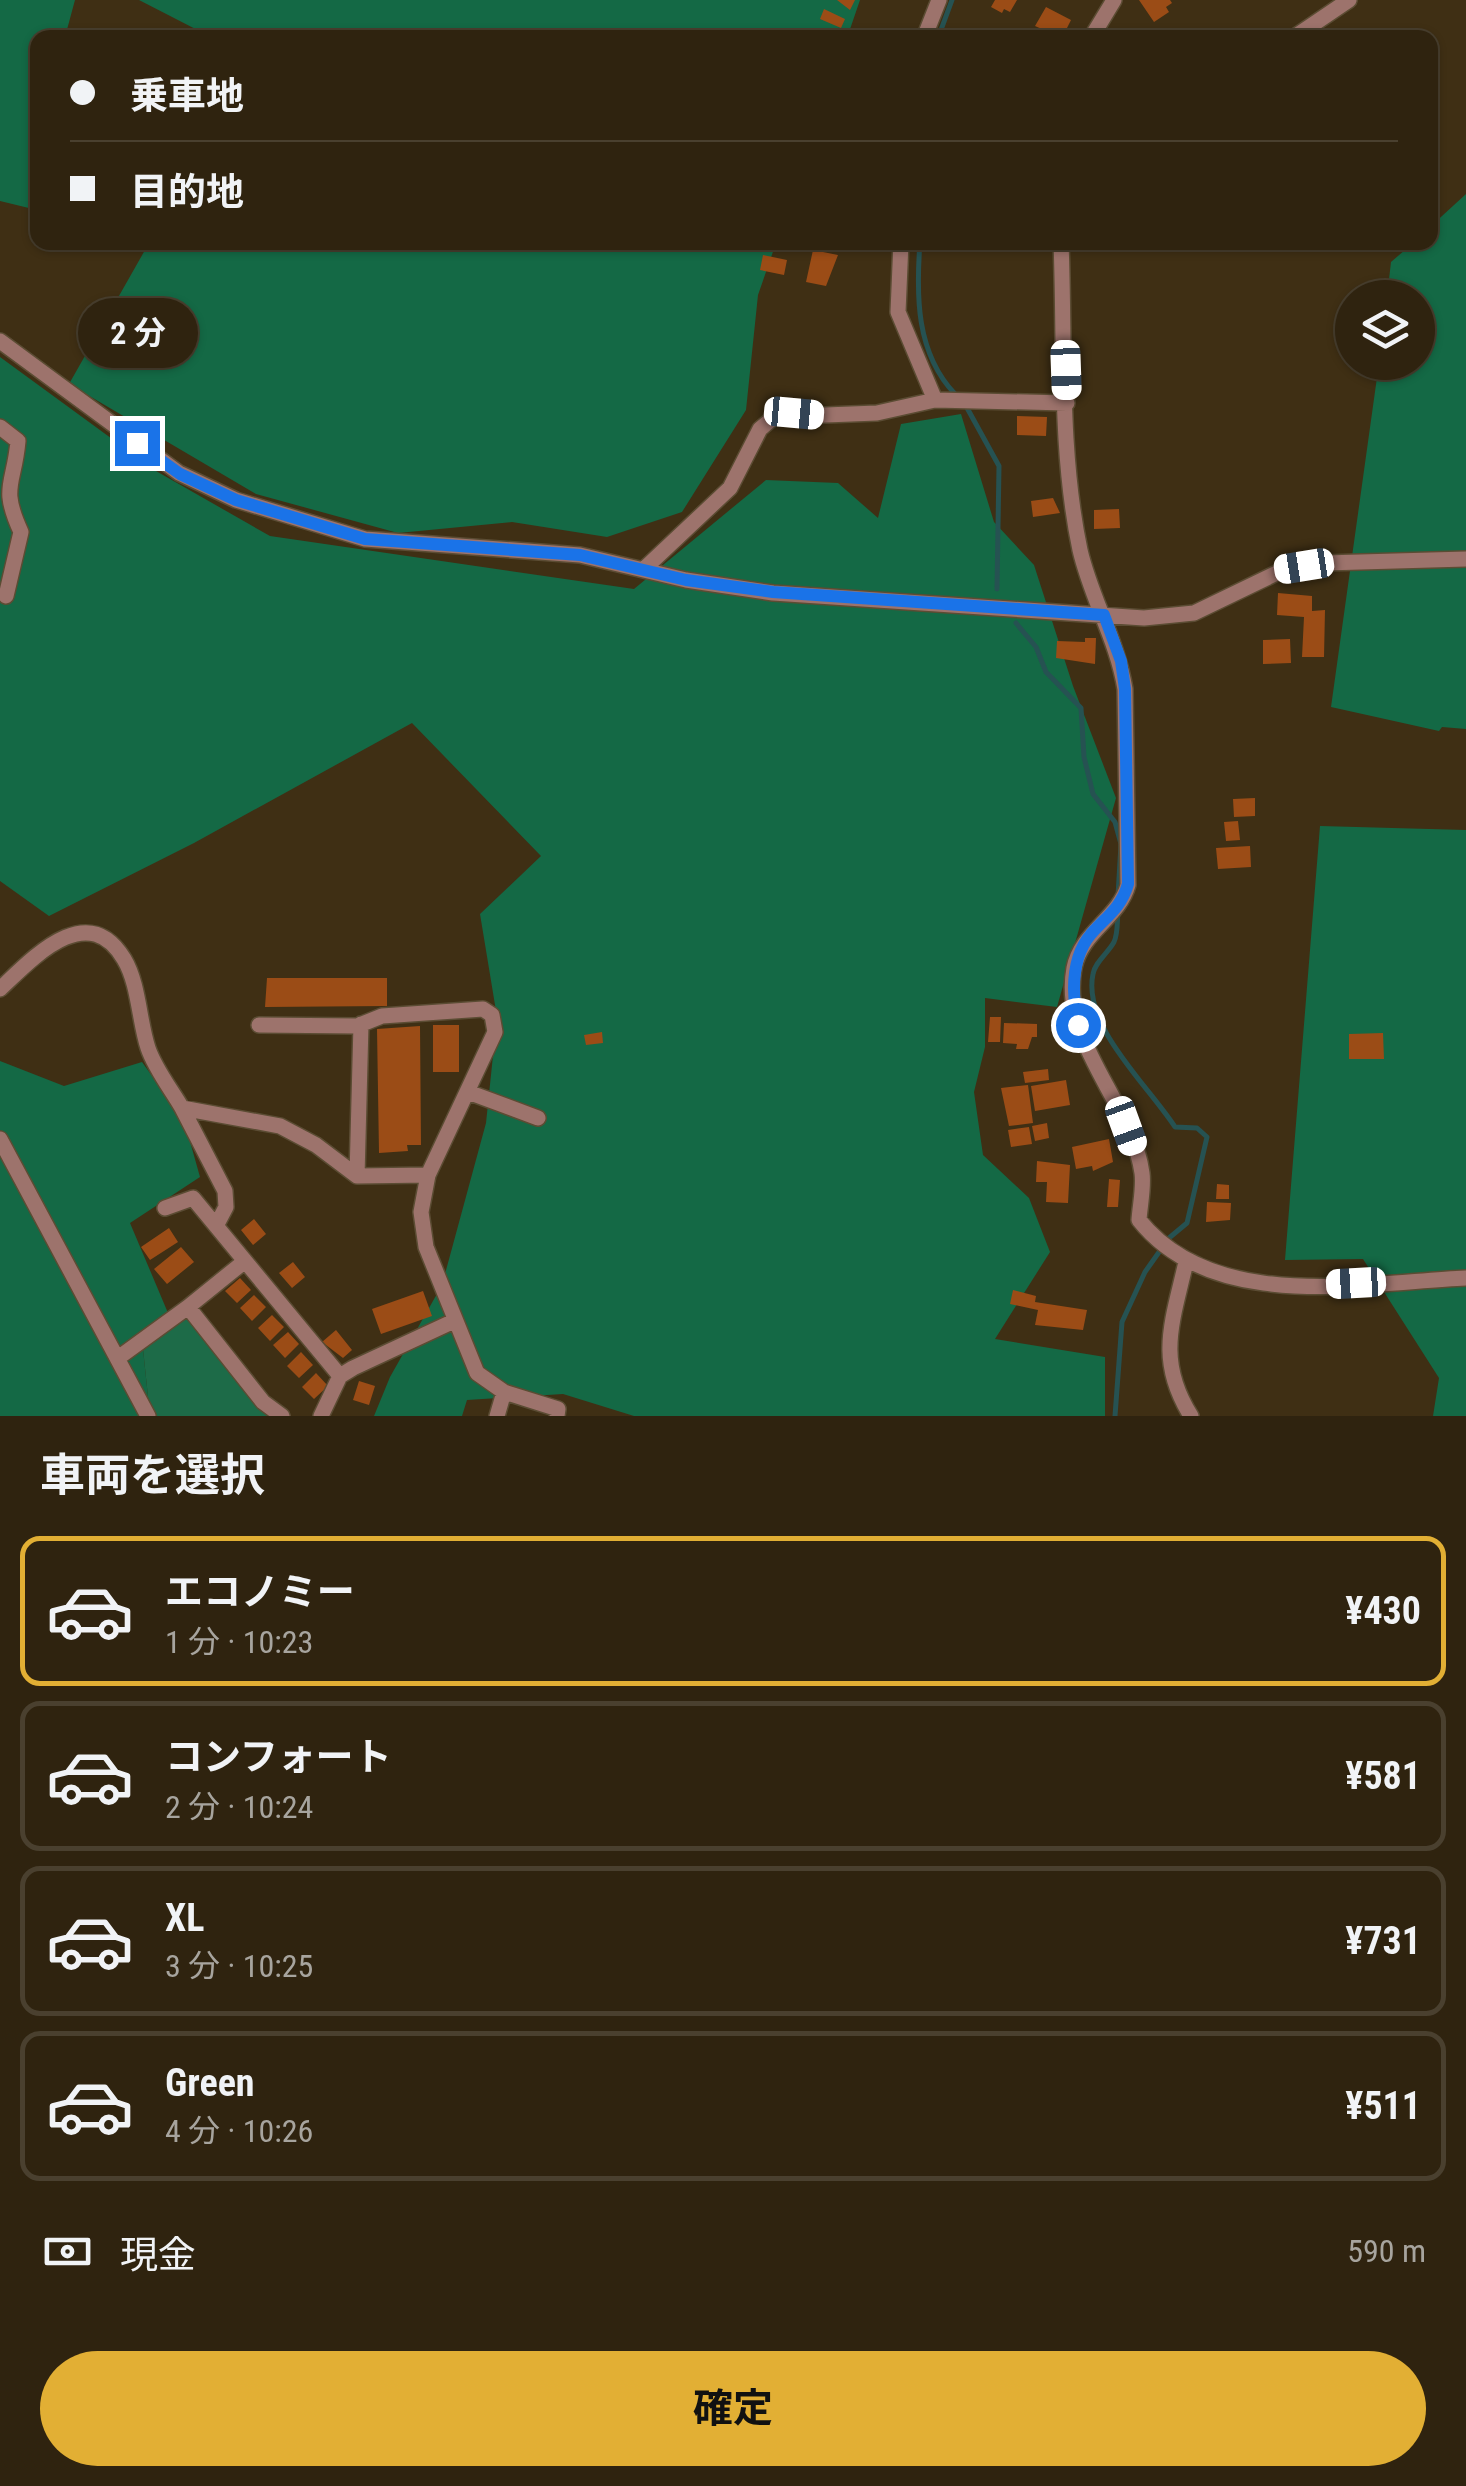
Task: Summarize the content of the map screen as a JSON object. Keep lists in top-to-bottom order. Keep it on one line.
{"page":{"banner":["乗車地","目的地"],"bubble":"2 分","heading":"車両を選択","list":[{"name":"エコノミー","note":"1 分 · 10:23","value":"¥430"},{"name":"コンフォート","note":"2 分 · 10:24","value":"¥581"},{"name":"XL","note":"3 分 · 10:25","value":"¥731"},{"name":"Green","note":"4 分 · 10:26","value":"¥511"}],"pay":["現金","590 m"],"buttons":"確定"}}
